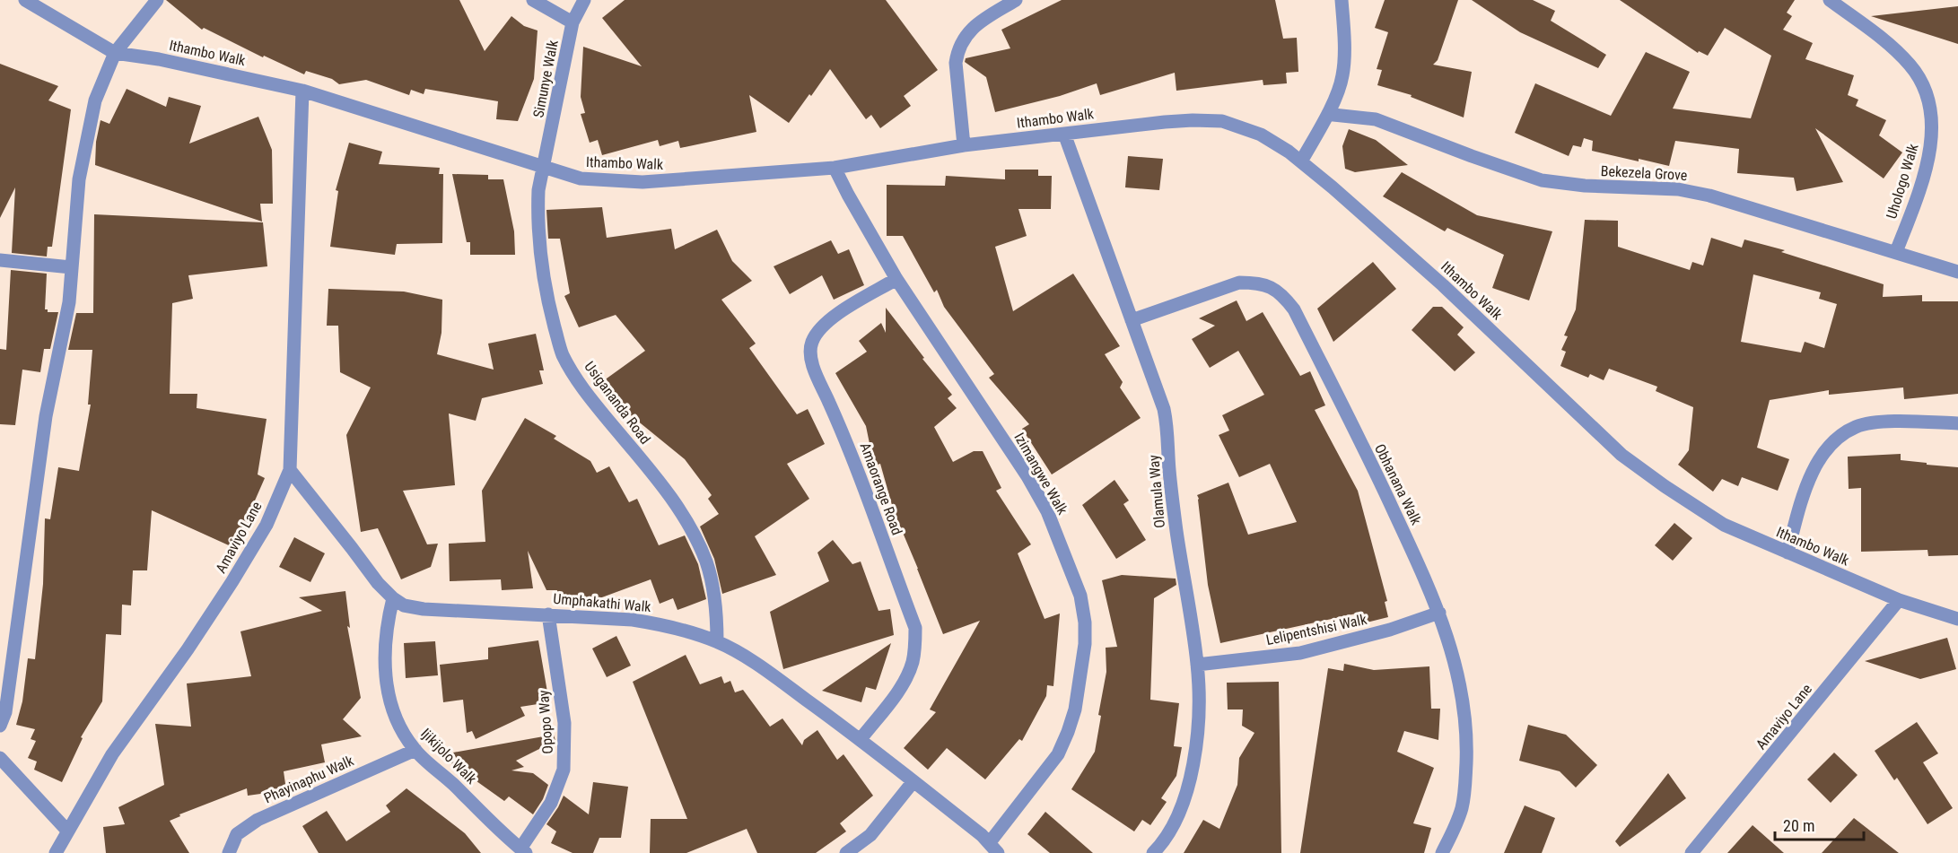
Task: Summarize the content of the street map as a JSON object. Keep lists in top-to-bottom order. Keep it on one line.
{"streets":{"street":["Ithambo Walk","Simunye Walk","Bekezela Grove","Uhologo Walk","Usigananda Road","Izimangwe Walk","Obhanana Walk","Amaorange Road","Olamula Way","Amaviyo Lane","Umphakathi Walk","Lelipentshisi Walk","Opopo Way","Ijikijolo Walk","Phayinaphu Walk"]},"crossings":[["Ithambo Walk","Simunye Walk"],["Ithambo Walk","Usigananda Road"],["Ithambo Walk","Izimangwe Walk"],["Ithambo Walk","Olamula Way"],["Ithambo Walk","Amaviyo Lane"],["Simunye Walk","Usigananda Road"],["Bekezela Grove","Uhologo Walk"],["Usigananda Road","Umphakathi Walk"],["Izimangwe Walk","Amaorange Road"],["Izimangwe Walk","Umphakathi Walk"],["Obhanana Walk","Olamula Way"],["Obhanana Walk","Lelipentshisi Walk"],["Amaorange Road","Umphakathi Walk"],["Olamula Way","Lelipentshisi Walk"],["Amaviyo Lane","Umphakathi Walk"],["Umphakathi Walk","Opopo Way"],["Umphakathi Walk","Ijikijolo Walk"],["Opopo Way","Ijikijolo Walk"],["Ijikijolo Walk","Phayinaphu Walk"]],"scale_bar":"20 m"}
